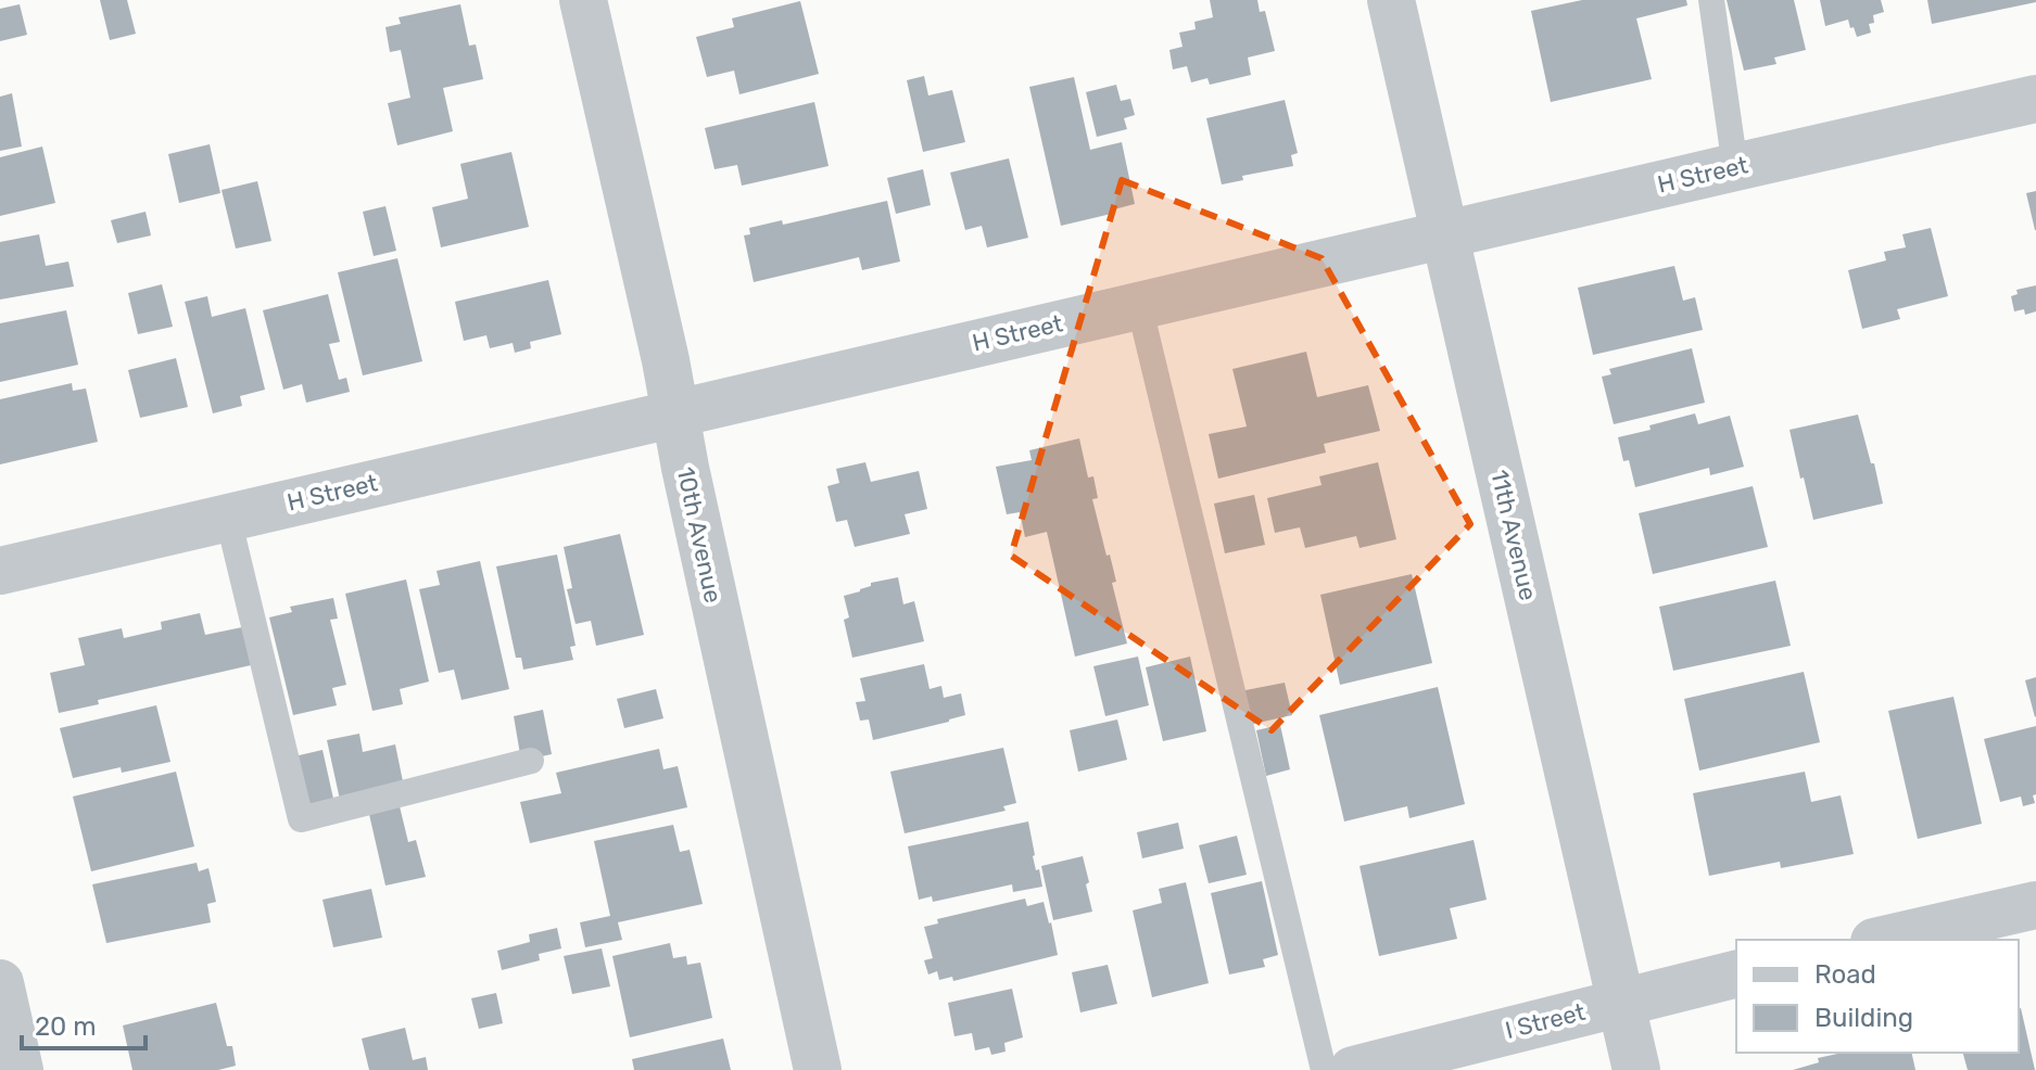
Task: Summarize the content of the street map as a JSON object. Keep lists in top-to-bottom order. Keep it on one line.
{"streets":{"street":["H Street","10th Avenue","11th Avenue","I Street"]},"crossings":[["H Street","10th Avenue"],["H Street","11th Avenue"],["11th Avenue","I Street"]],"legend":["Road","Building"],"scale_bar":"20 m"}
